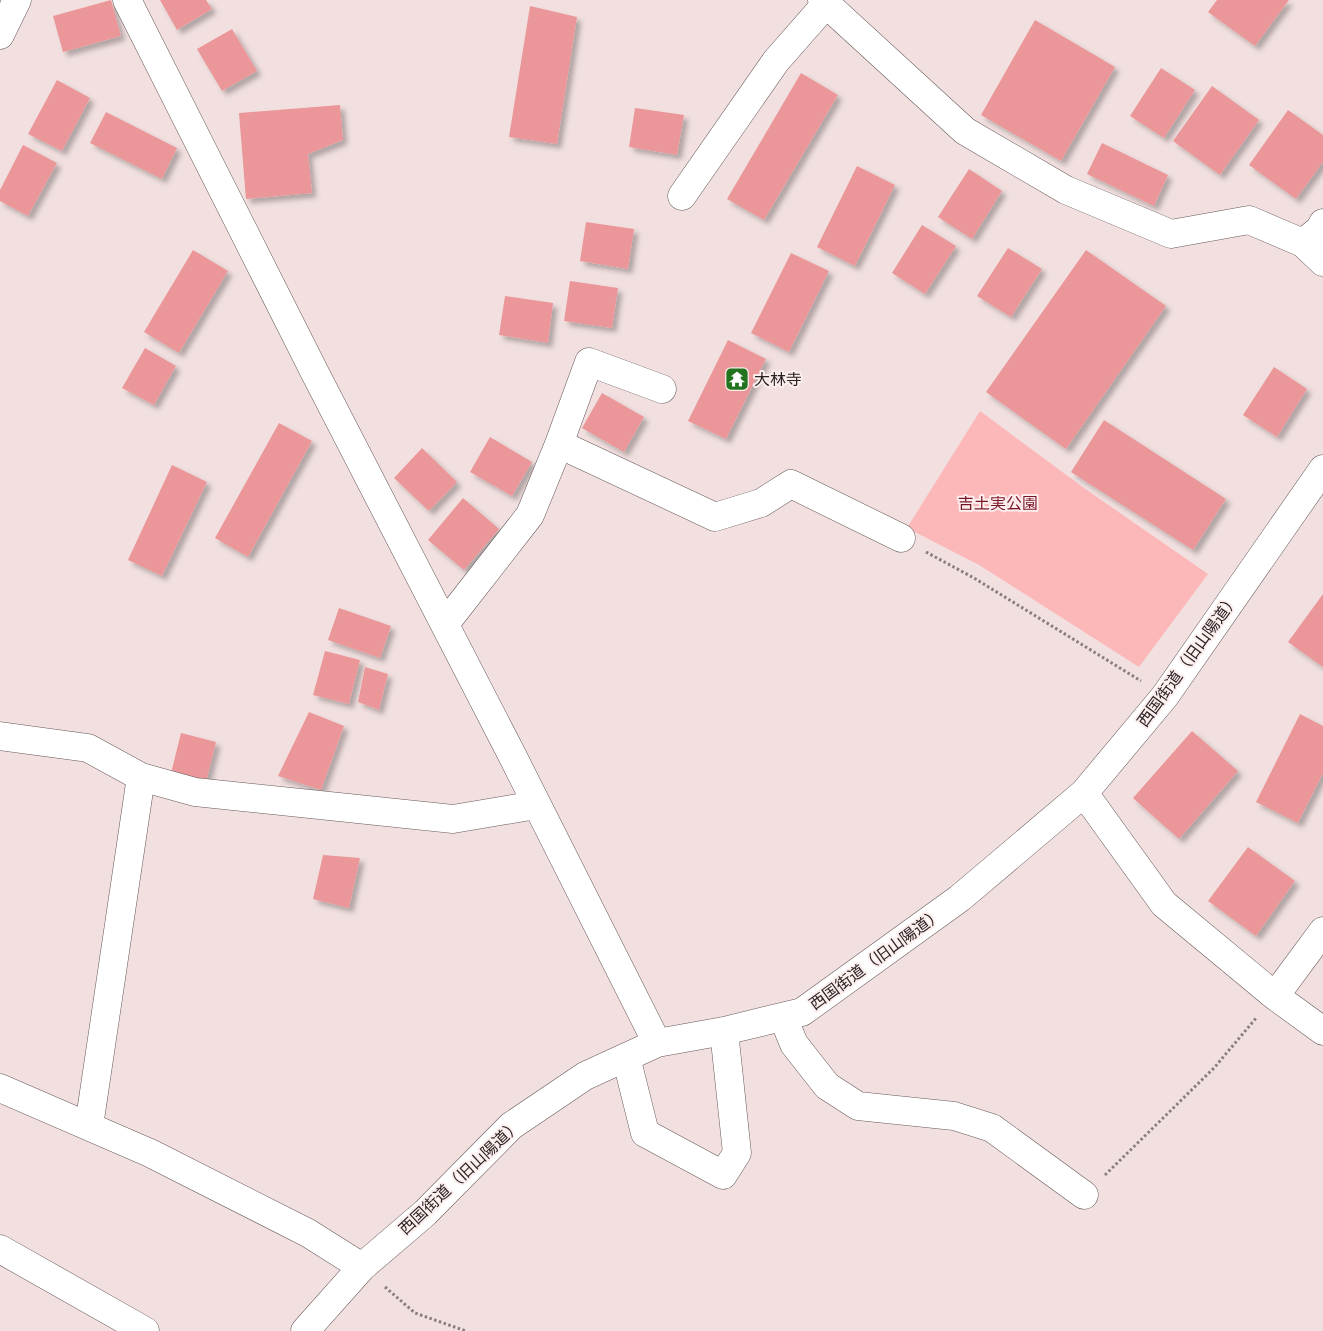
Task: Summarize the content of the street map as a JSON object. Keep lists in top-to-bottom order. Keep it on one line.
{"streets":{"street":["西国街道（旧山陽道）"]},"parks":["吉土実公園"],"places":{"temple":["大林寺"]}}
